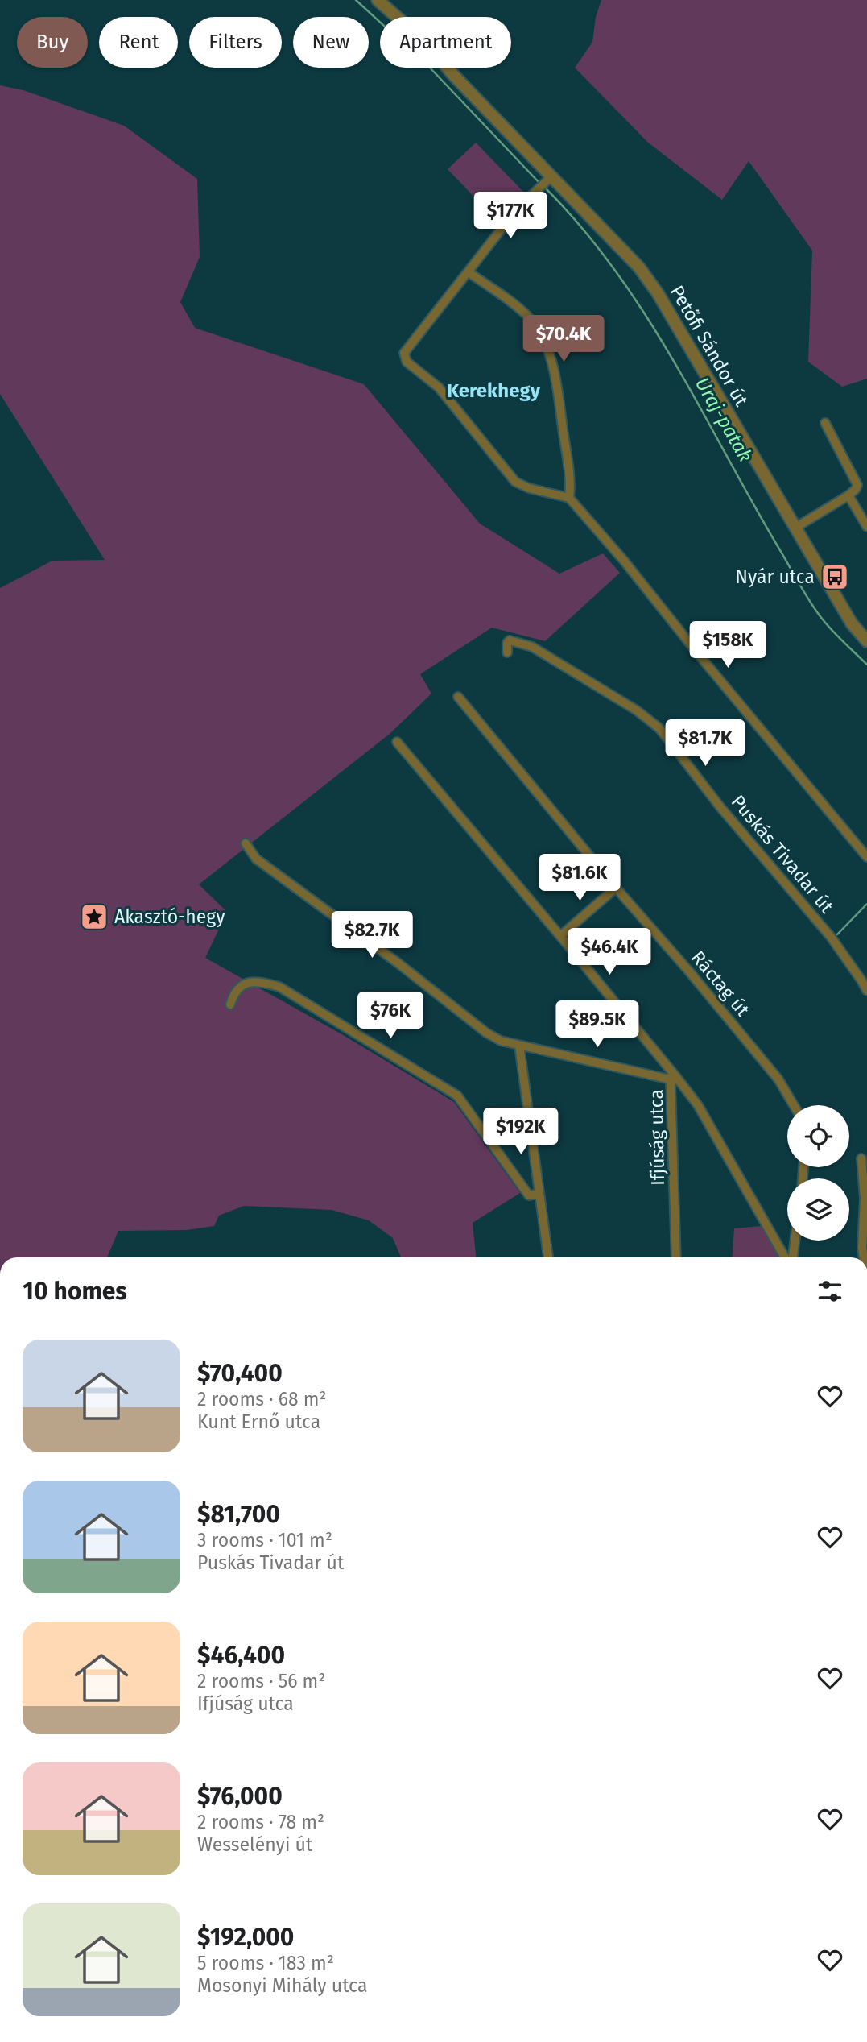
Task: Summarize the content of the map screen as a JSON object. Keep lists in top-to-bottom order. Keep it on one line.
{"streets":{"street":["Petőfi Sándor út","Puskás Tivadar út","Ráctag út","Ifjúság utca"]},"districts":["Kerekhegy"],"water":["Uraj-patak"],"places":{"bus stop":["Nyár utca"],"place":["Akasztó-hegy"]},"page":{"chip":["Buy","Rent","Filters","New","Apartment"],"price":["$177K","$70.4K","$158K","$81.7K","$81.6K","$82.7K","$46.4K","$76K","$89.5K","$192K"],"heading":"10 homes","list":[{"name":"$70,400","note":"2 rooms · 68 m² · Kunt Ernő utca"},{"name":"$81,700","note":"3 rooms · 101 m² · Puskás Tivadar út"},{"name":"$46,400","note":"2 rooms · 56 m² · Ifjúság utca"},{"name":"$76,000","note":"2 rooms · 78 m² · Wesselényi út"},{"name":"$192,000","note":"5 rooms · 183 m² · Mosonyi Mihály utca"}]}}
